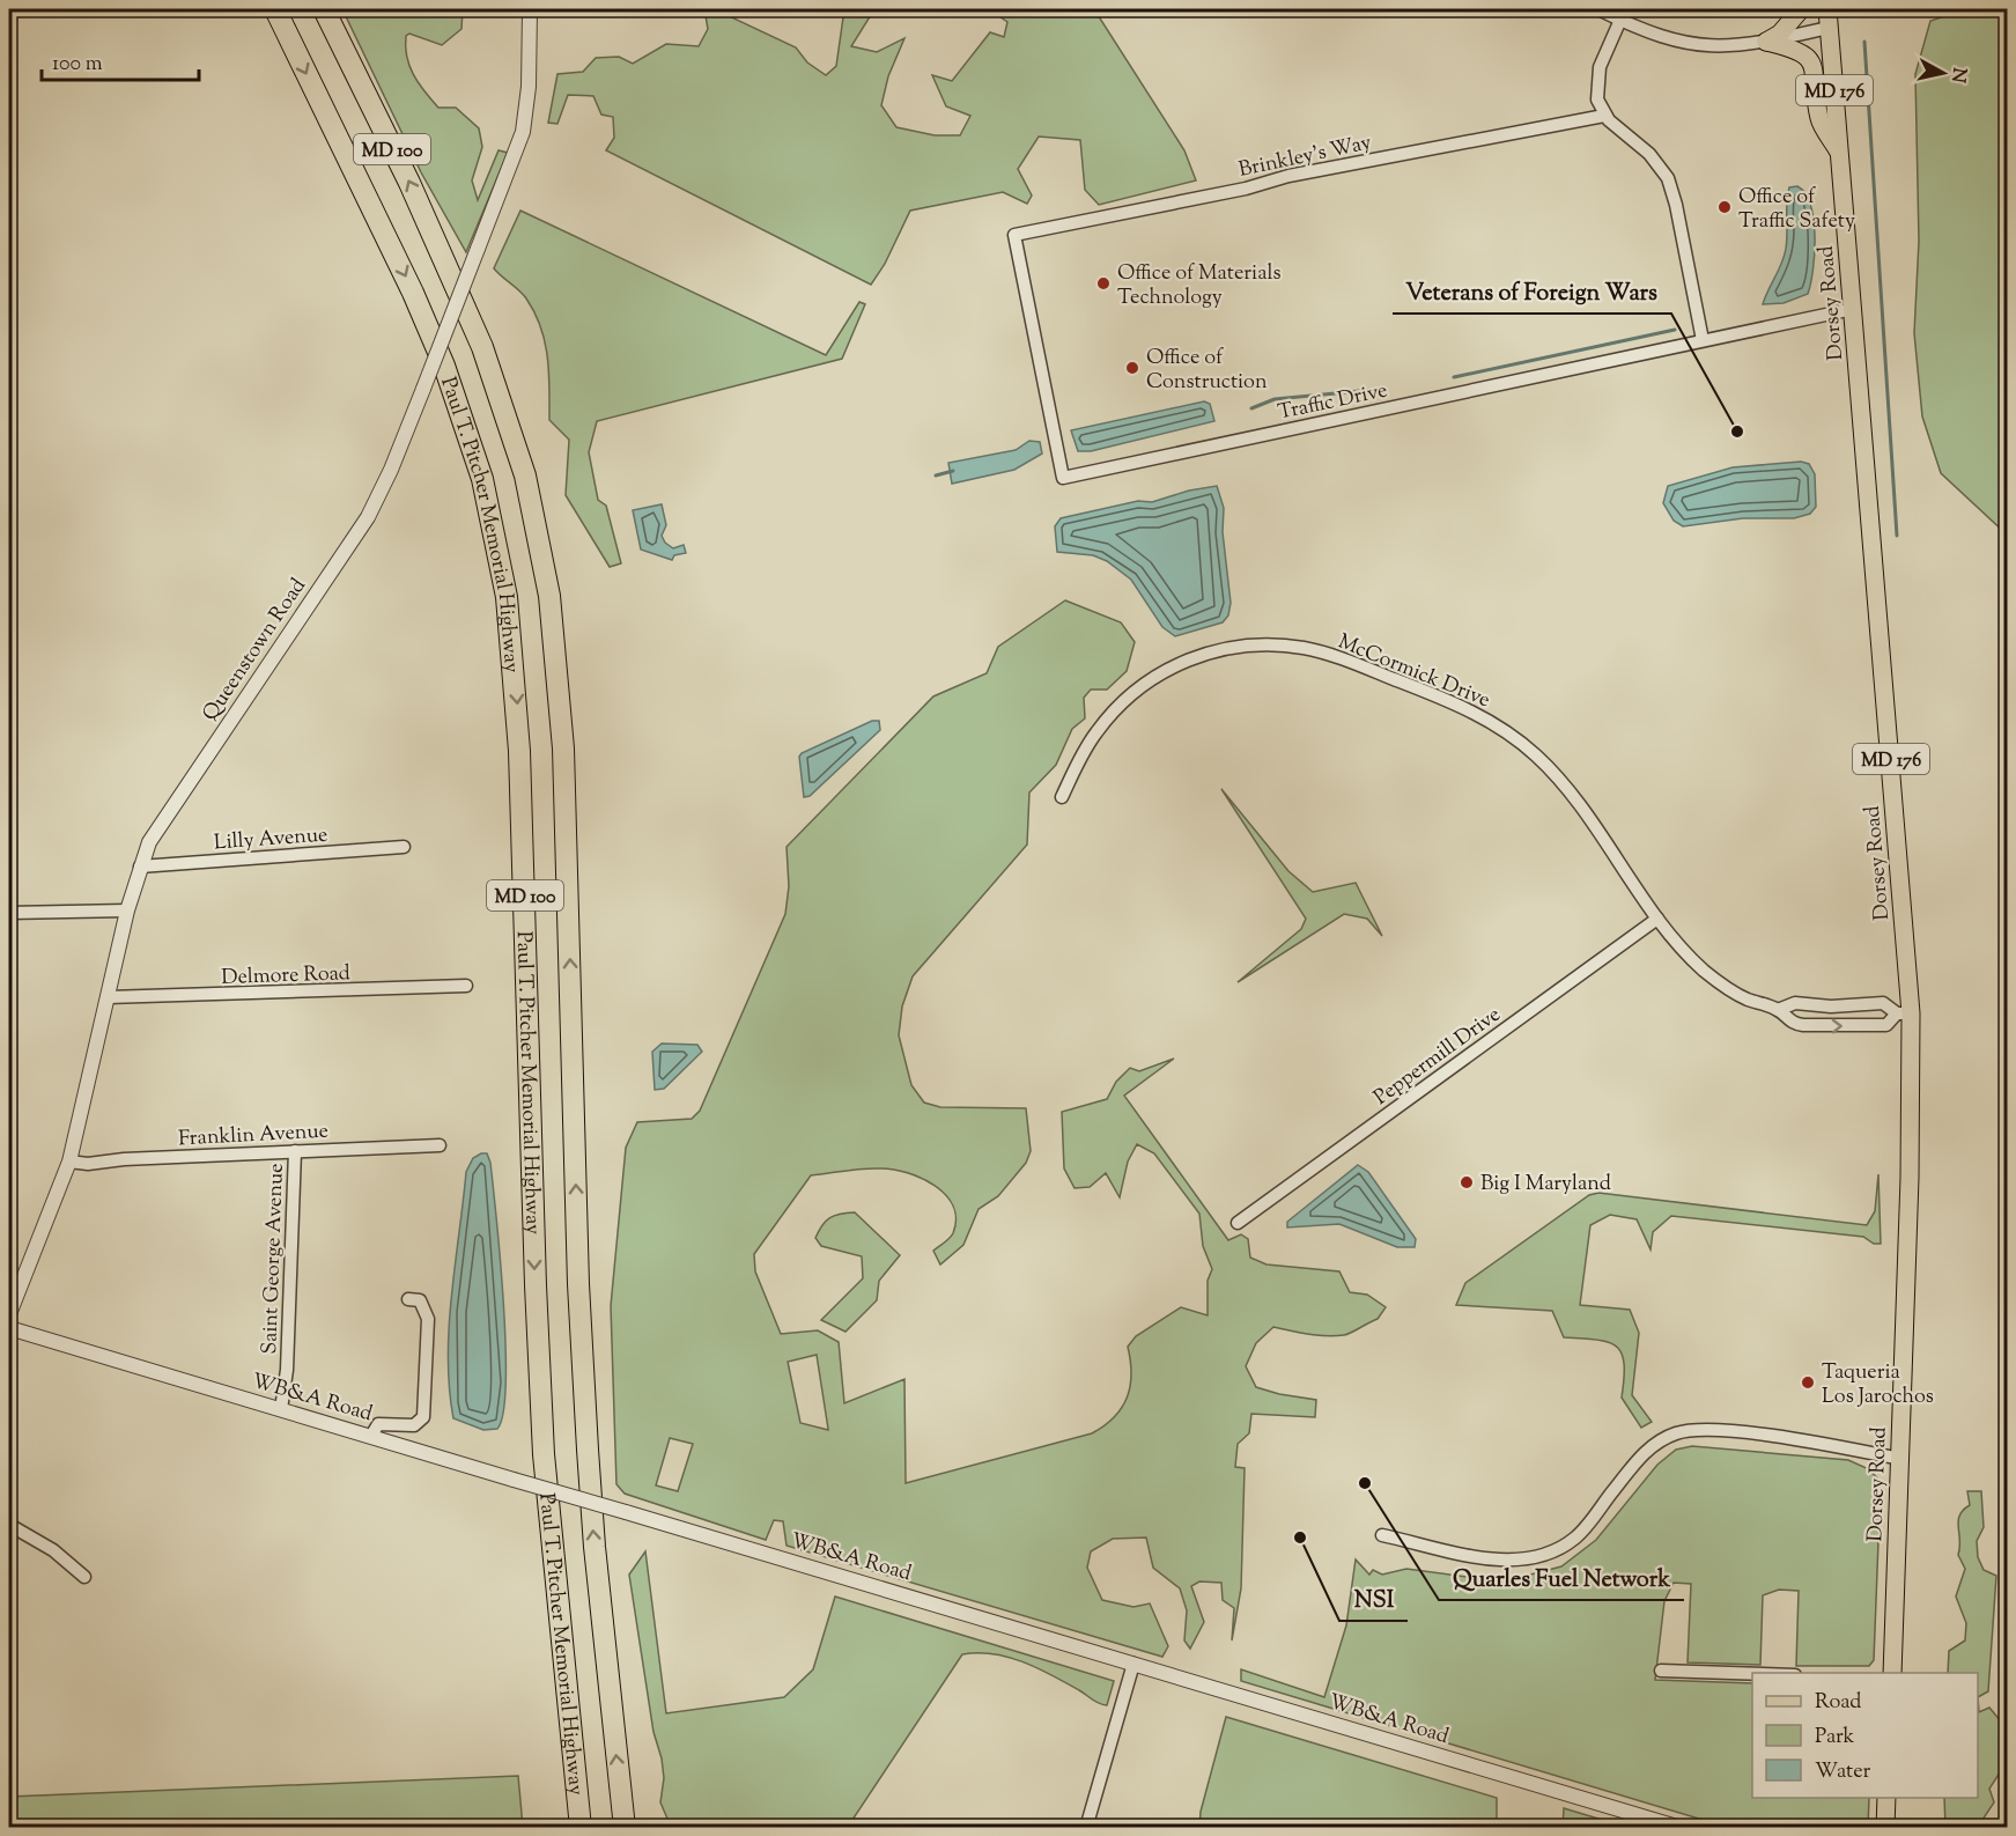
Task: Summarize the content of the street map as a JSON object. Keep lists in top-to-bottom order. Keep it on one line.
{"streets":{"highway":["MD 100","Paul T. Pitcher Memorial Highway"],"main road":["MD 176","Dorsey Road"],"street":["Brinkley's Way","Traffic Drive","Queenstown Road","McCormick Drive","Lilly Avenue","Delmore Road","Peppermill Drive","Franklin Avenue","Saint George Avenue","WB&A Road"]},"crossings":[["Brinkley's Way","Traffic Drive"],["Dorsey Road","Traffic Drive"],["Dorsey Road","McCormick Drive"],["Queenstown Road","Lilly Avenue"],["Queenstown Road","Delmore Road"],["Queenstown Road","Franklin Avenue"],["McCormick Drive","Peppermill Drive"],["Franklin Avenue","Saint George Avenue"],["Saint George Avenue","WB&A Road"]],"places":["Office of Traffic Safety","Office of Materials Technology","Office of Construction","Veterans of Foreign Wars","Big I Maryland","Taqueria Los Jarochos","Quarles Fuel Network","NSI"],"legend":["Road","Park","Water"],"scale_bar":"100 m","north":"right"}
